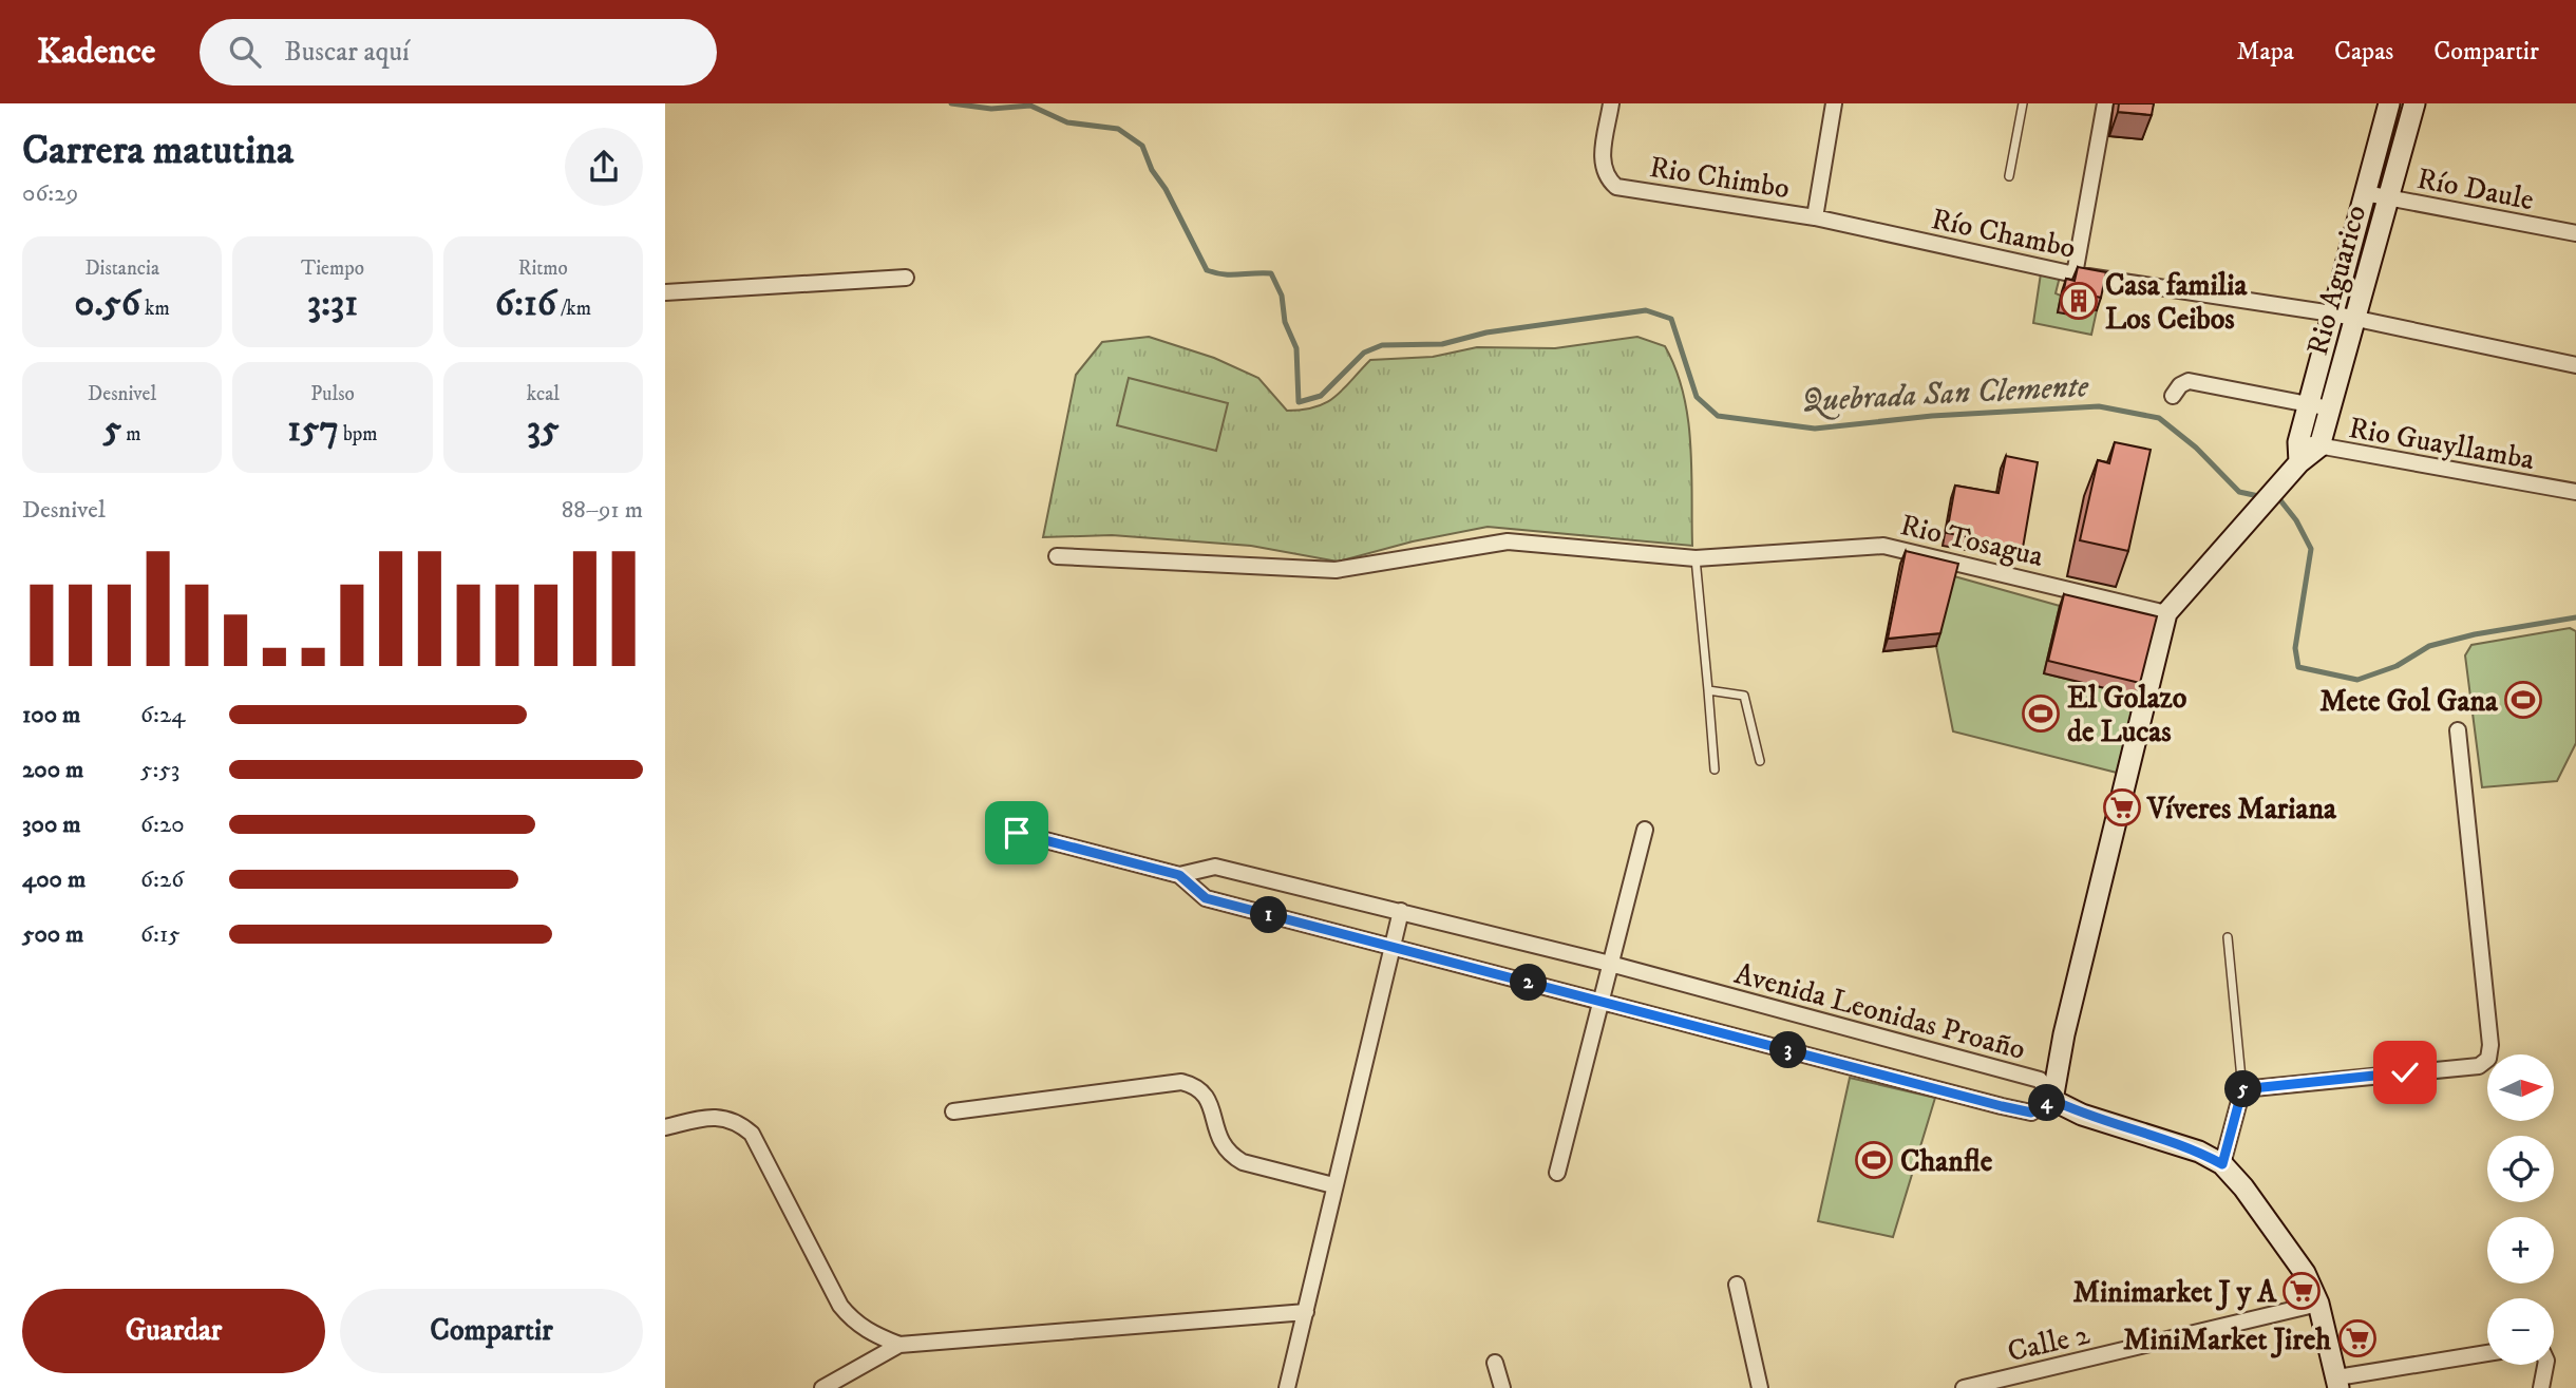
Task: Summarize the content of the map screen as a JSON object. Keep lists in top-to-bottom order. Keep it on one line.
{"streets":{"main road":["Rio Aguarico"],"street":["Rio Chimbo","Río Daule","Río Chambo","Rio Guayllamba","Rio Tosagua","Avenida Leonidas Proaño","Calle 2"]},"crossings":[["Rio Chimbo","Río Chambo"],["Río Daule","Rio Aguarico"],["Río Chambo","Rio Aguarico"],["Rio Aguarico","Rio Guayllamba"]],"water":["Quebrada San Clemente"],"places":{"building":["Casa familia Los Ceibos"],"sports":["Mete Gol Gana","El Golazo de Lucas","Chanfle"],"supermarket":["Víveres Mariana","Minimarket J y A","MiniMarket Jireh"]},"north":"right","page":{"header":"Kadence","search":"Buscar aquí","nav":["Mapa","Capas","Compartir"],"heading":["Carrera matutina","06:29"],"stats":[["Distancia","0.56 km"],["Tiempo","3:31"],["Ritmo","6:16 /km"],["Desnivel","5 m"],["Pulso","157 bpm"],["kcal","35"]],"chart":["Desnivel","88–91 m"],"list":[{"name":"100 m","note":"6:24"},{"name":"200 m","note":"5:53"},{"name":"300 m","note":"6:20"},{"name":"400 m","note":"6:26"},{"name":"500 m","note":"6:15"}],"pins":["1","2","3","5","4"],"map_buttons":["+","−"],"buttons":["Guardar","Compartir"]}}
